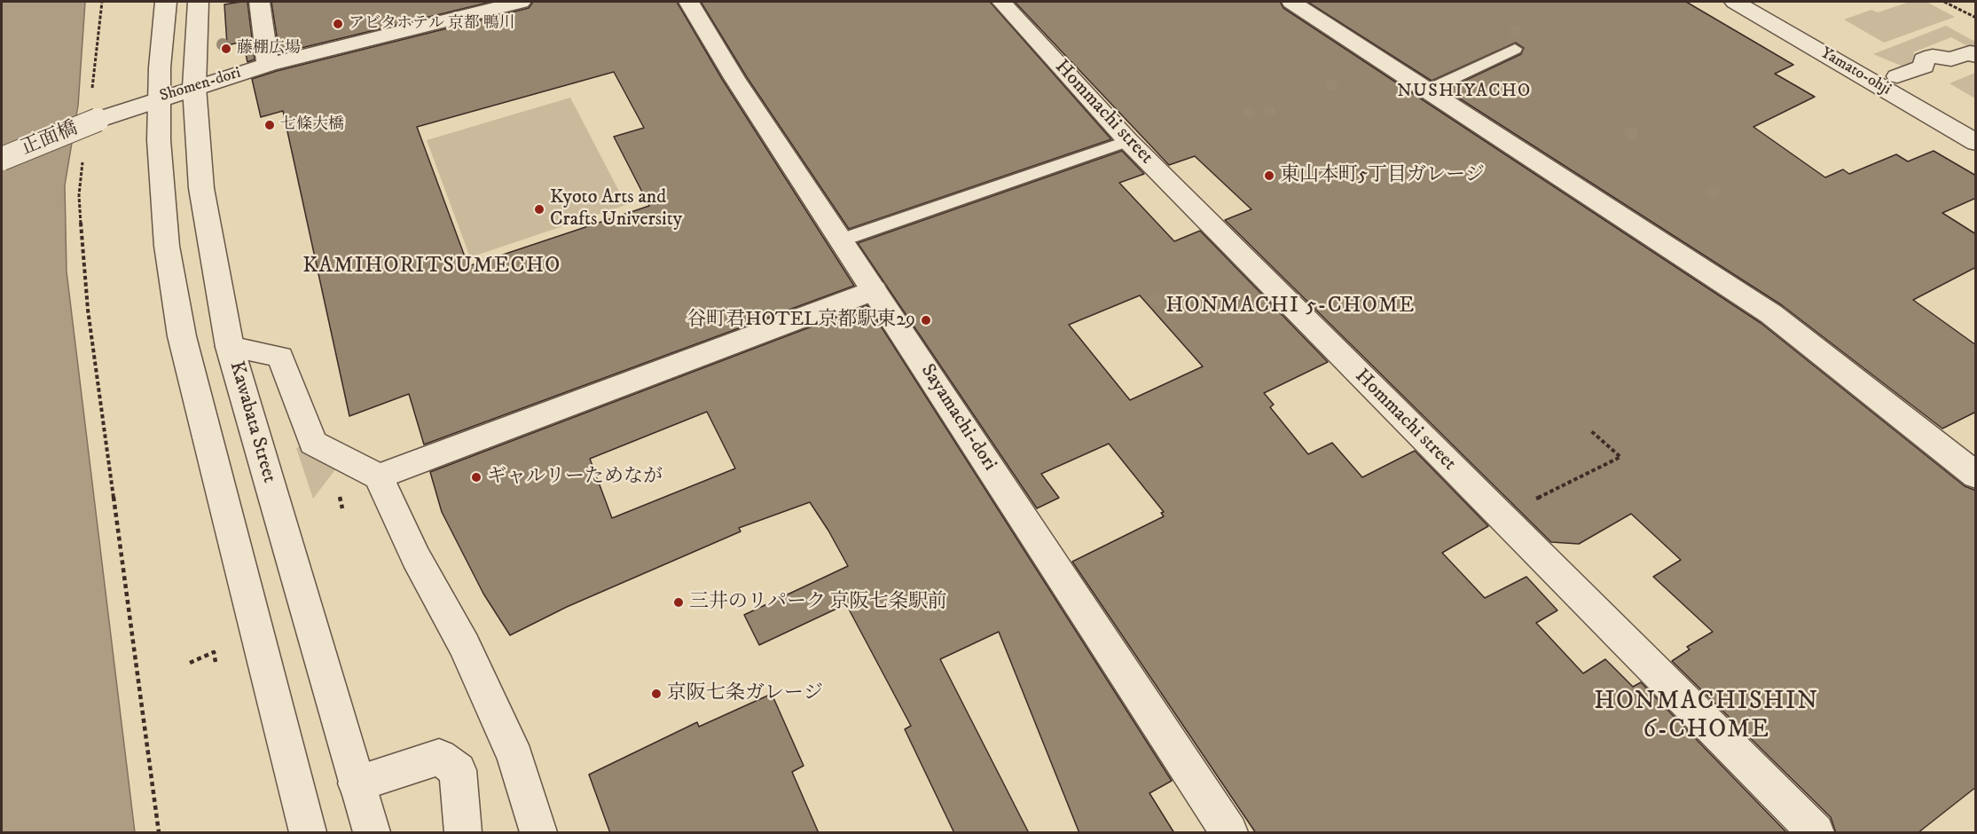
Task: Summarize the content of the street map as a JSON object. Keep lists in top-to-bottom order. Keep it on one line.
{"streets":{"street":["Yamato-ohji","Shomen-dori","Hommachi street","正面橋","Sayamachi-dori","Kawabata Street"]},"crossings":[["Shomen-dori","正面橋"],["Shomen-dori","Kawabata Street"]],"districts":["NUSHIYACHO","KAMIHORITSUMECHO","HONMACHI 5-CHOME","HONMACHISHIN 6-CHOME"],"places":["アビタホテル 京都 鴨川","藤棚広場","七條大橋","東山本町5丁目ガレージ","Kyoto Arts and Crafts University","谷町君HOTEL京都駅東29","ギャルリーためなが","三井のリパーク 京阪七条駅前","京阪七条ガレージ"]}
